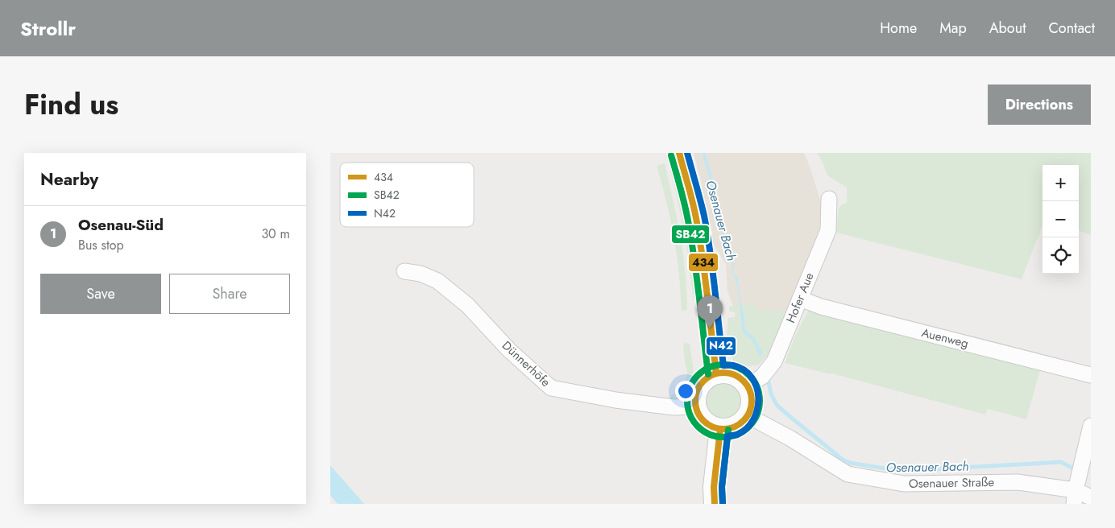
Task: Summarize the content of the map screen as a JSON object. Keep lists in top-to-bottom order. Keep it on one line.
{"streets":{"street":["Hofer Aue","Auenweg","Dünnerhöfe","Osenauer Straße"]},"crossings":[["Hofer Aue","Auenweg"],["Hofer Aue","Dünnerhöfe"],["Hofer Aue","Osenauer Straße"],["Dünnerhöfe","Osenauer Straße"]],"water":["Osenauer Bach"],"lines":["transit line 434","transit line N42","transit line SB42"],"legend":["434","SB42","N42"],"page":{"header":"Strollr","nav":["Home","Map","About","Contact"],"title":"Find us","buttons":["Directions",["Save","Share"]],"heading":"Nearby","map_buttons":["+","−"],"list":[{"mark":"1","name":"Osenau-Süd","note":"Bus stop","value":"30 m"}],"pins":"1"}}
